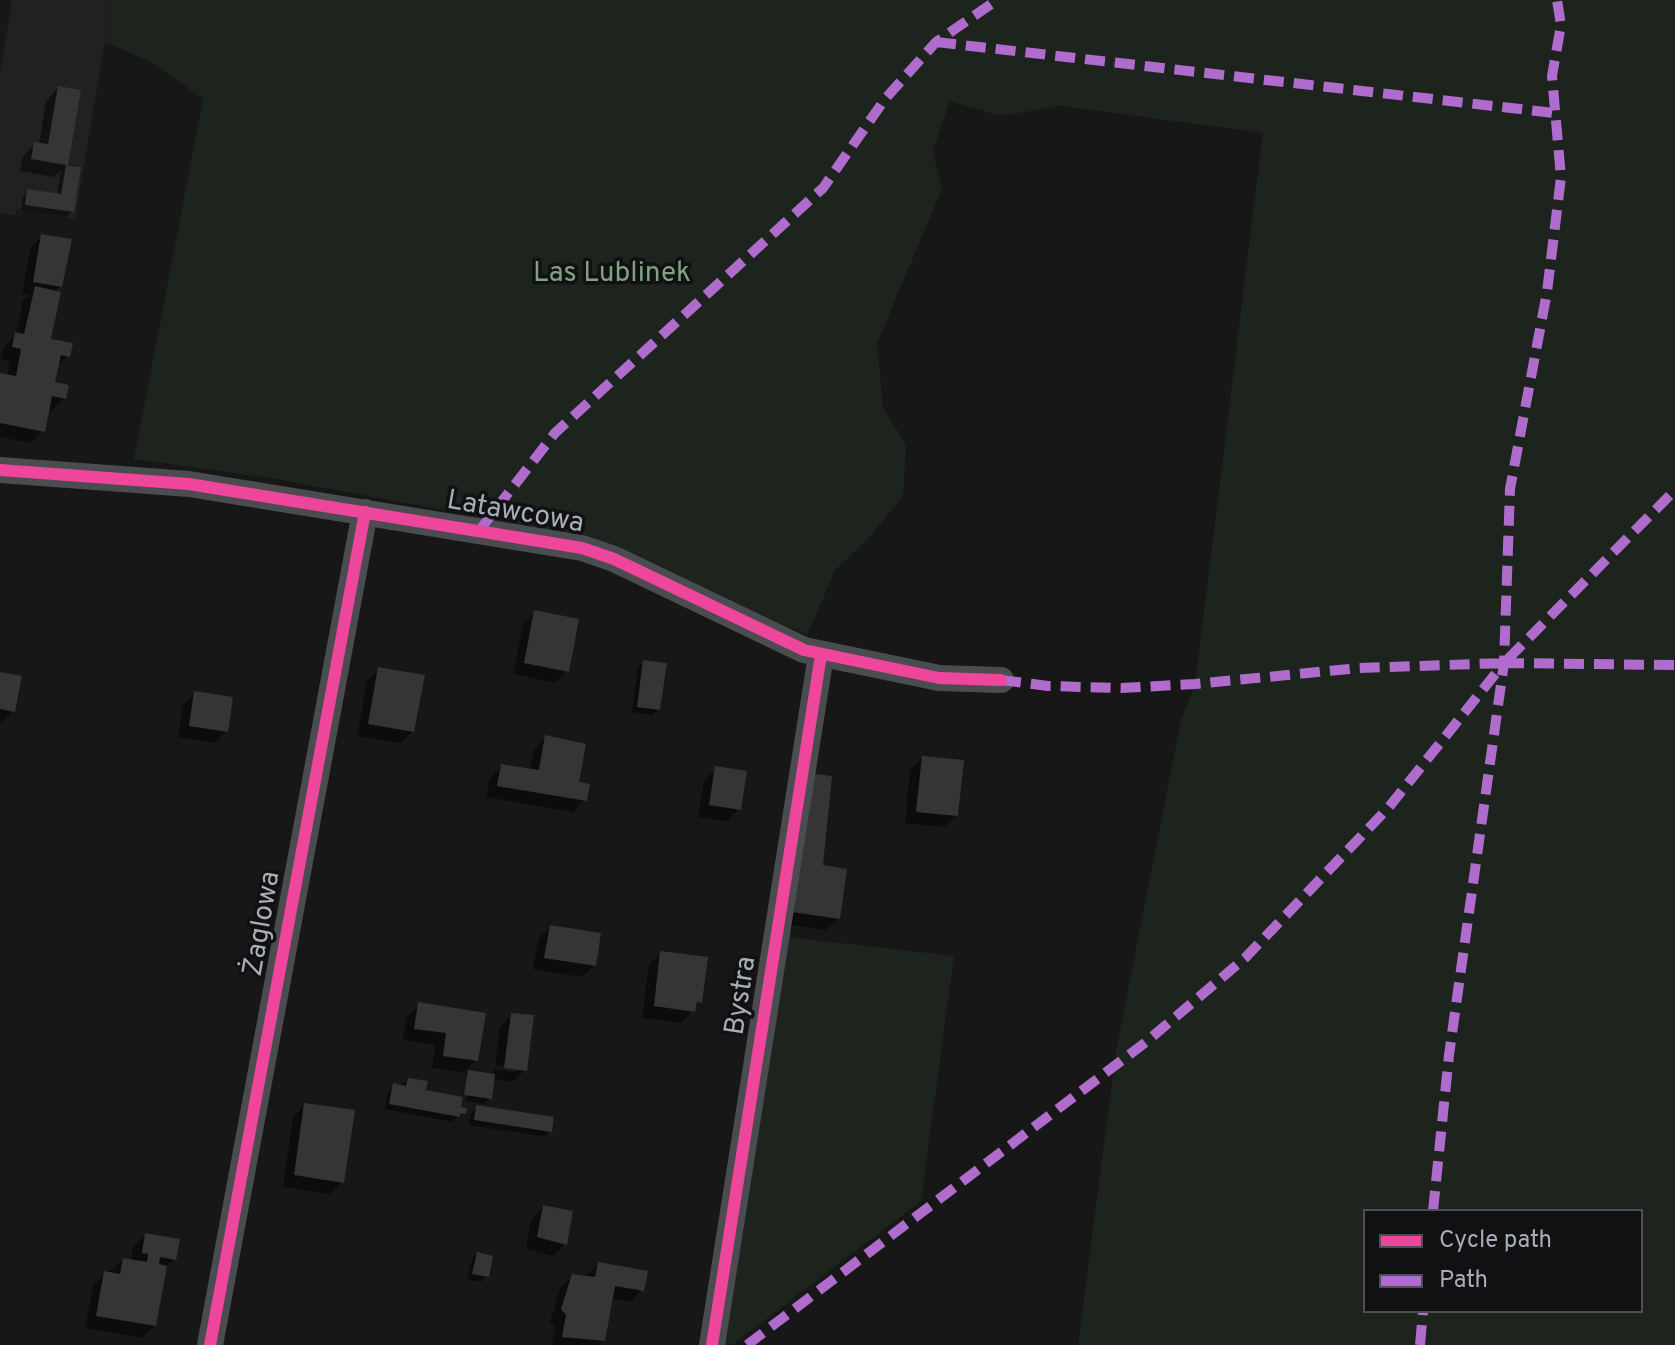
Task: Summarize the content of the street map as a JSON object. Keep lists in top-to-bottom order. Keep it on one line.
{"streets":{"street":["Latawcowa","Żaglowa","Bystra"]},"crossings":[["Latawcowa","Żaglowa"],["Latawcowa","Bystra"]],"parks":["Las Lublinek"],"legend":["Cycle path","Path"]}
